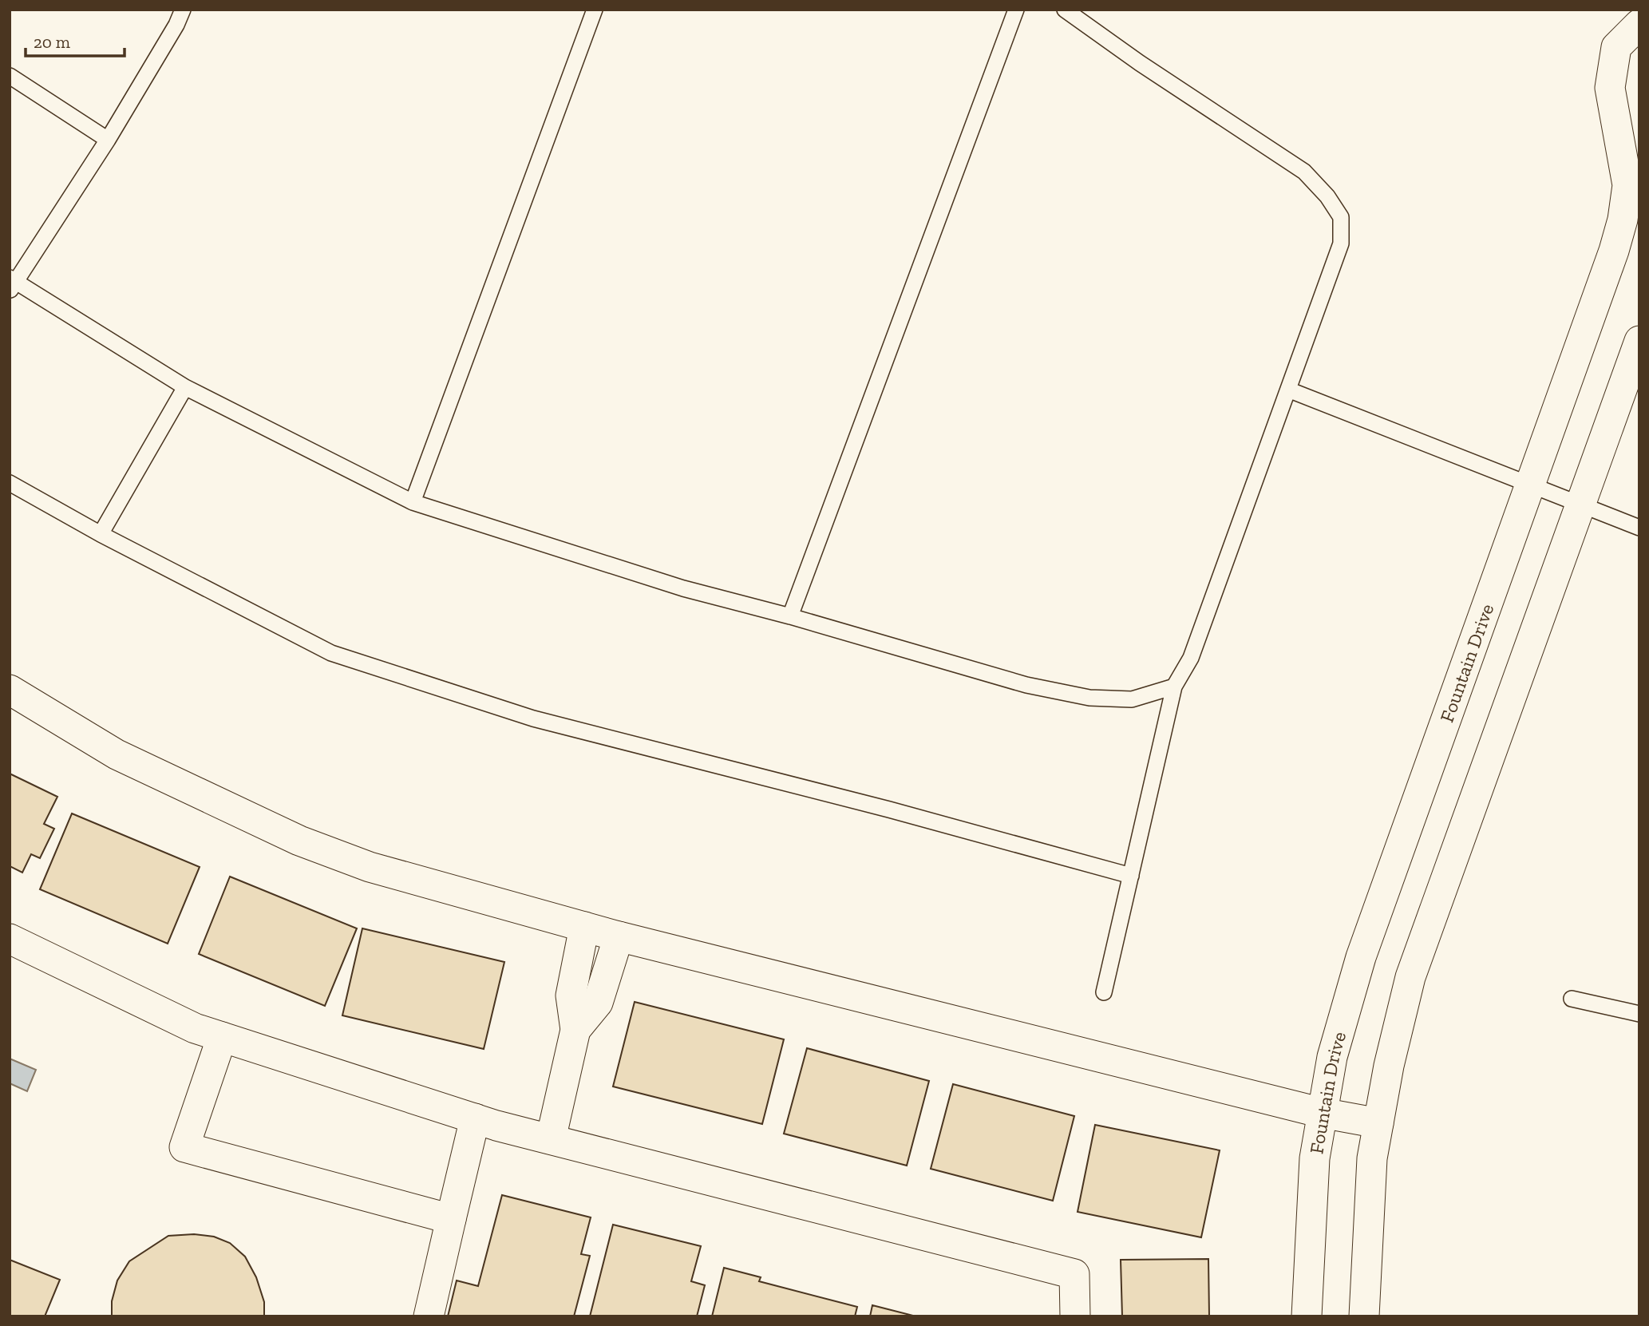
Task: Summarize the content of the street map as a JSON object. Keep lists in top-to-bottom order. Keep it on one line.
{"streets":{"street":["Fountain Drive"]},"scale_bar":"20 m"}
